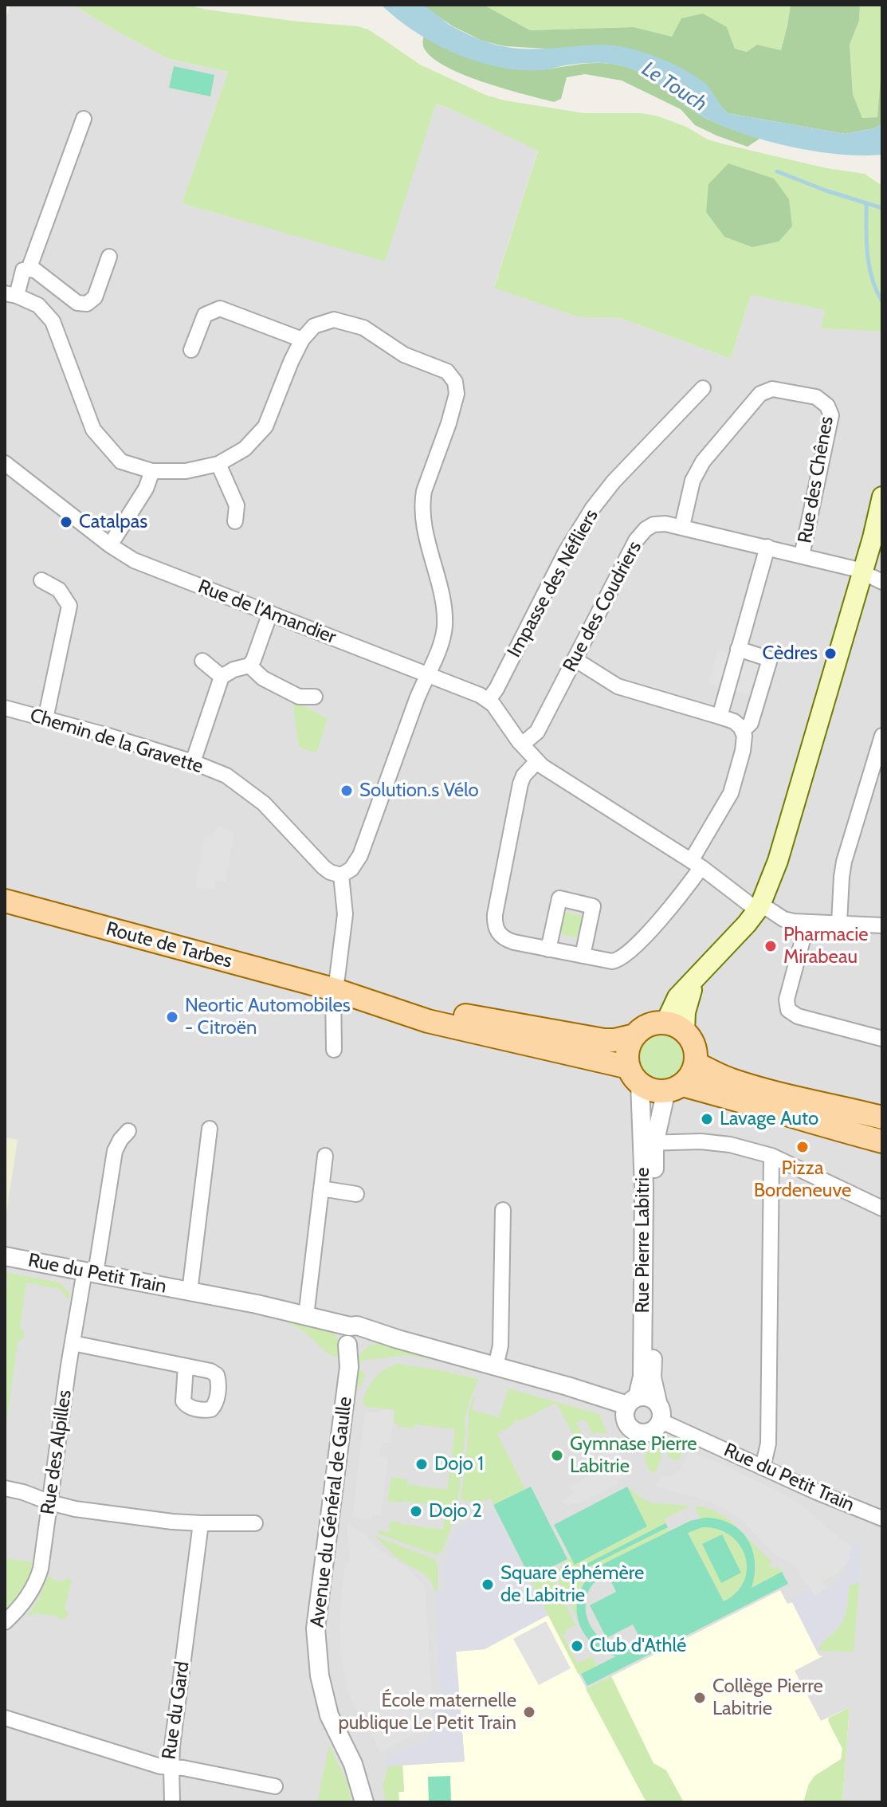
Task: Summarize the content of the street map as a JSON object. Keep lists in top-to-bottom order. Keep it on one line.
{"streets":{"main road":["Route de Tarbes"],"street":["Rue des Chênes","Impasse des Néfliers","Rue des Coudriers","Rue de l'Amandier","Chemin de la Gravette","Rue Pierre Labitrie","Rue du Petit Train","Rue des Alpilles","Avenue du Général de Gaulle","Rue du Gard"]},"crossings":[["Rue des Chênes","Rue des Coudriers"],["Impasse des Néfliers","Rue de l'Amandier"],["Rue des Coudriers","Rue de l'Amandier"],["Route de Tarbes","Rue Pierre Labitrie"],["Rue Pierre Labitrie","Rue du Petit Train"],["Rue du Petit Train","Rue des Alpilles"],["Rue du Petit Train","Avenue du Général de Gaulle"]],"water":["Le Touch"],"places":["Catalpas","Cèdres","Solution.s Vélo","Pharmacie Mirabeau","Neortic Automobiles - Citroën","Lavage Auto","Pizza Bordeneuve","Gymnase Pierre Labitrie","Dojo 1","Dojo 2","Square éphémère de Labitrie","Club d'Athlé","Collège Pierre Labitrie","École maternelle publique Le Petit Train"]}
